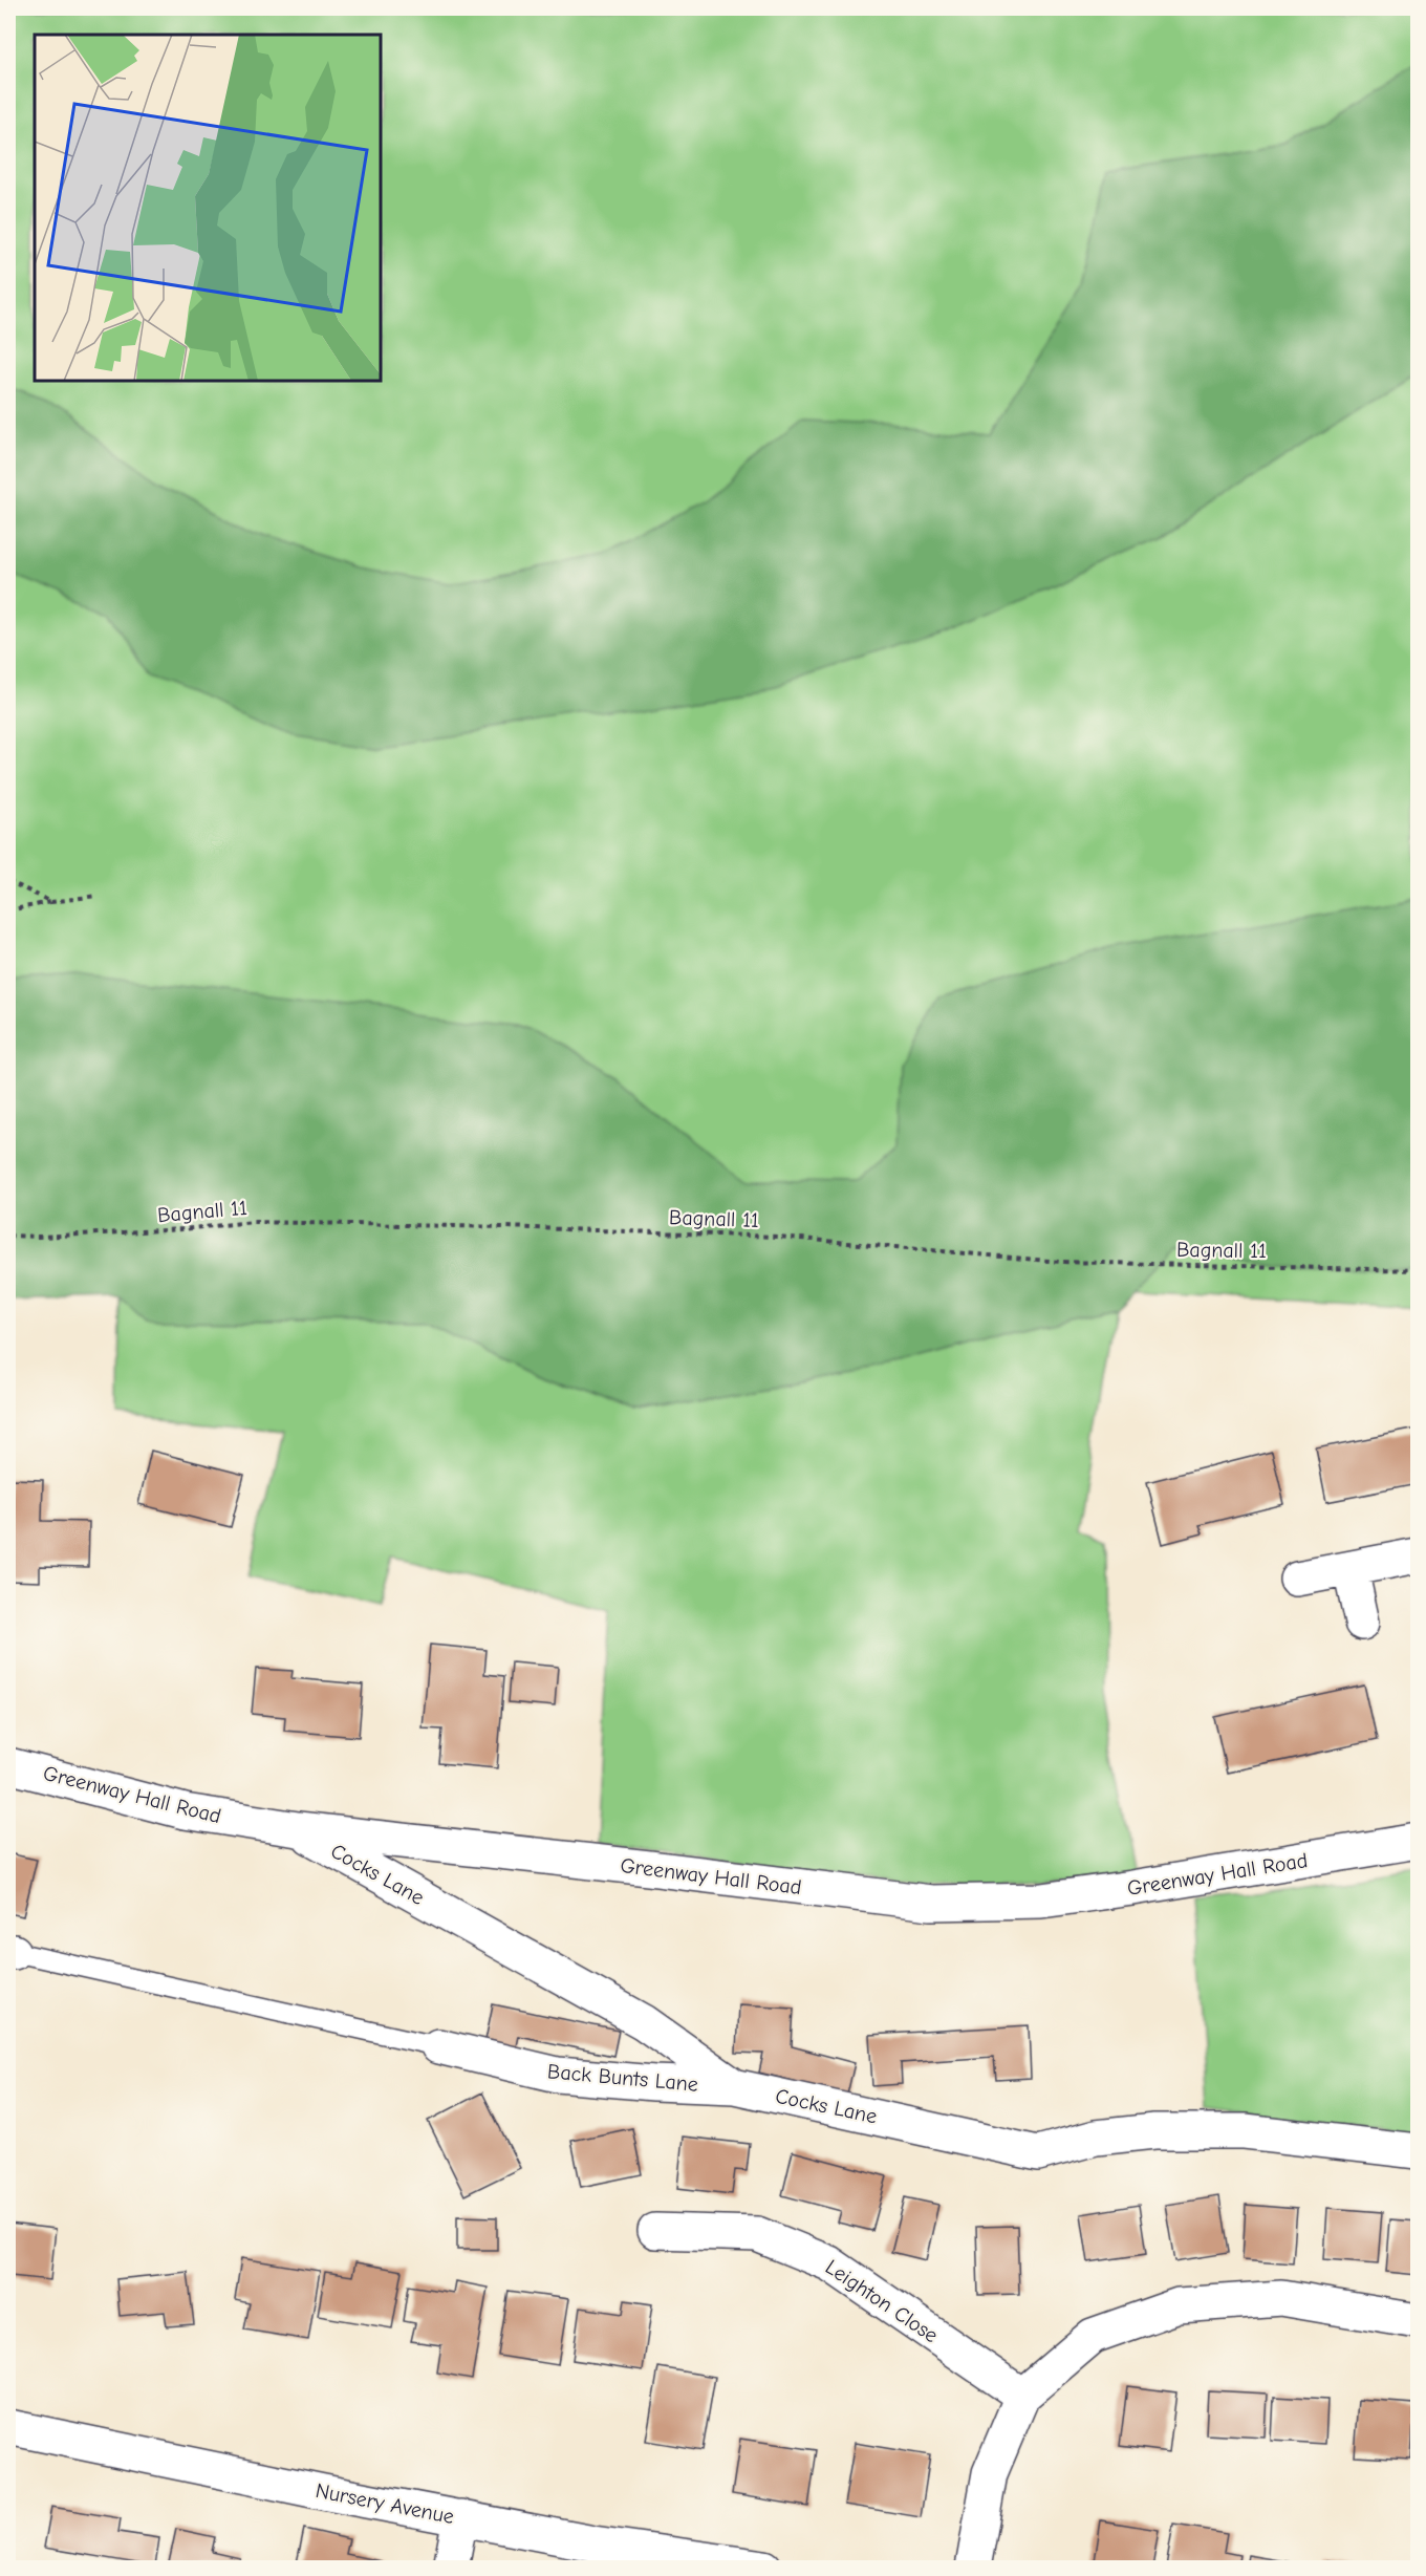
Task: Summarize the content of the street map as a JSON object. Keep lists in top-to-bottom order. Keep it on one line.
{"streets":{"street":["Greenway Hall Road","Cocks Lane","Back Bunts Lane","Leighton Close","Nursery Avenue"],"path":["Bagnall 11"]},"crossings":[["Greenway Hall Road","Cocks Lane"],["Cocks Lane","Back Bunts Lane"]]}
